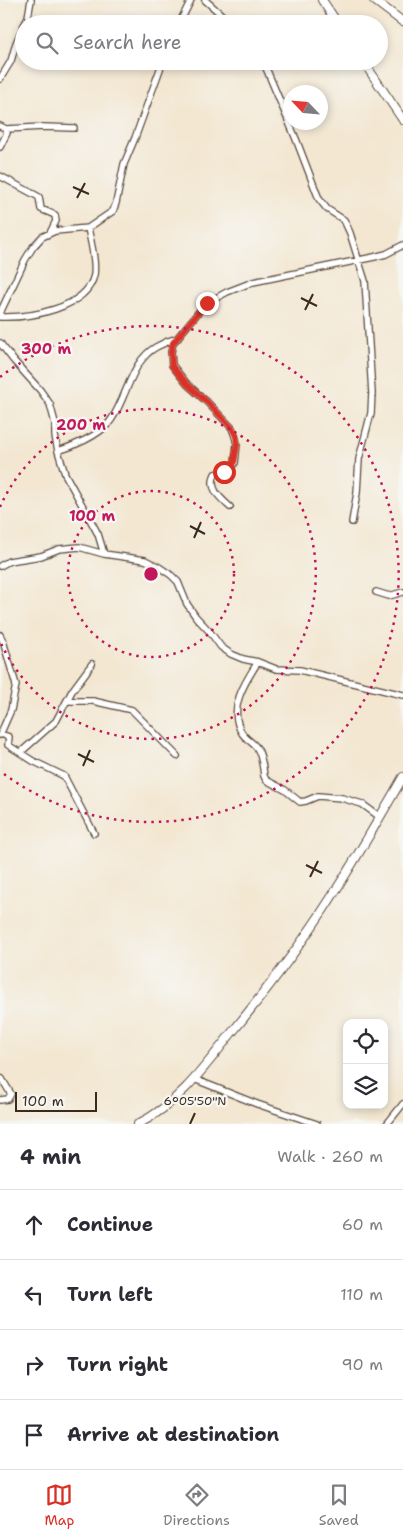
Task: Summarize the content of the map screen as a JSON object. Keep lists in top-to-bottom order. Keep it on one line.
{"scale_bar":"100 m","north":"top left","page":{"search":"Search here","scale":"100 m","heading":["4 min","Walk · 260 m"],"list":[["Continue","60 m"],["Turn left","110 m"],["Turn right","90 m"],"Arrive at destination"],"nav":["Map","Directions","Saved"]},"coordinates":["6°05'50\"N"],"rings":["300 m","200 m","100 m"]}
